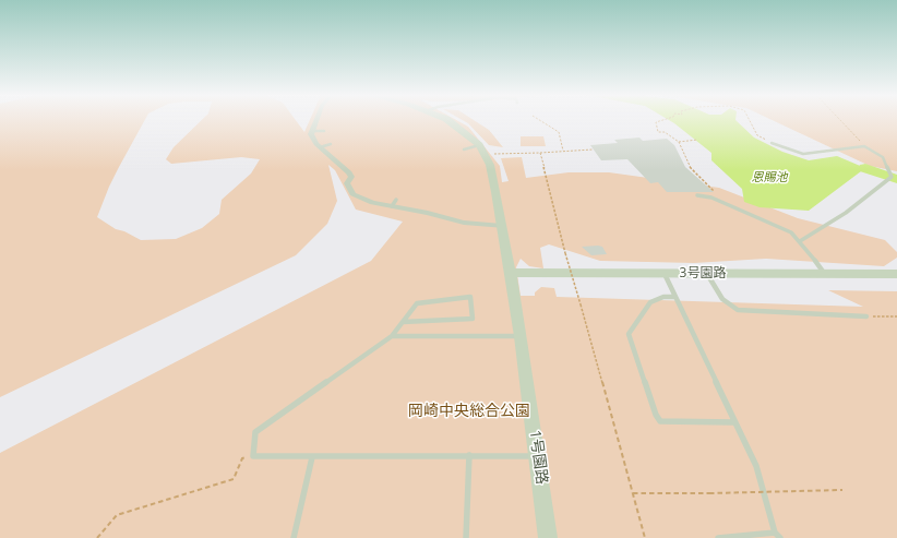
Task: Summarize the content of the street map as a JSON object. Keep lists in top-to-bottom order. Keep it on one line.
{"streets":{"street":["3号園路","1号園路"]},"crossings":[["3号園路","1号園路"]],"water":["恩賜池"],"parks":["岡崎中央総合公園"]}
